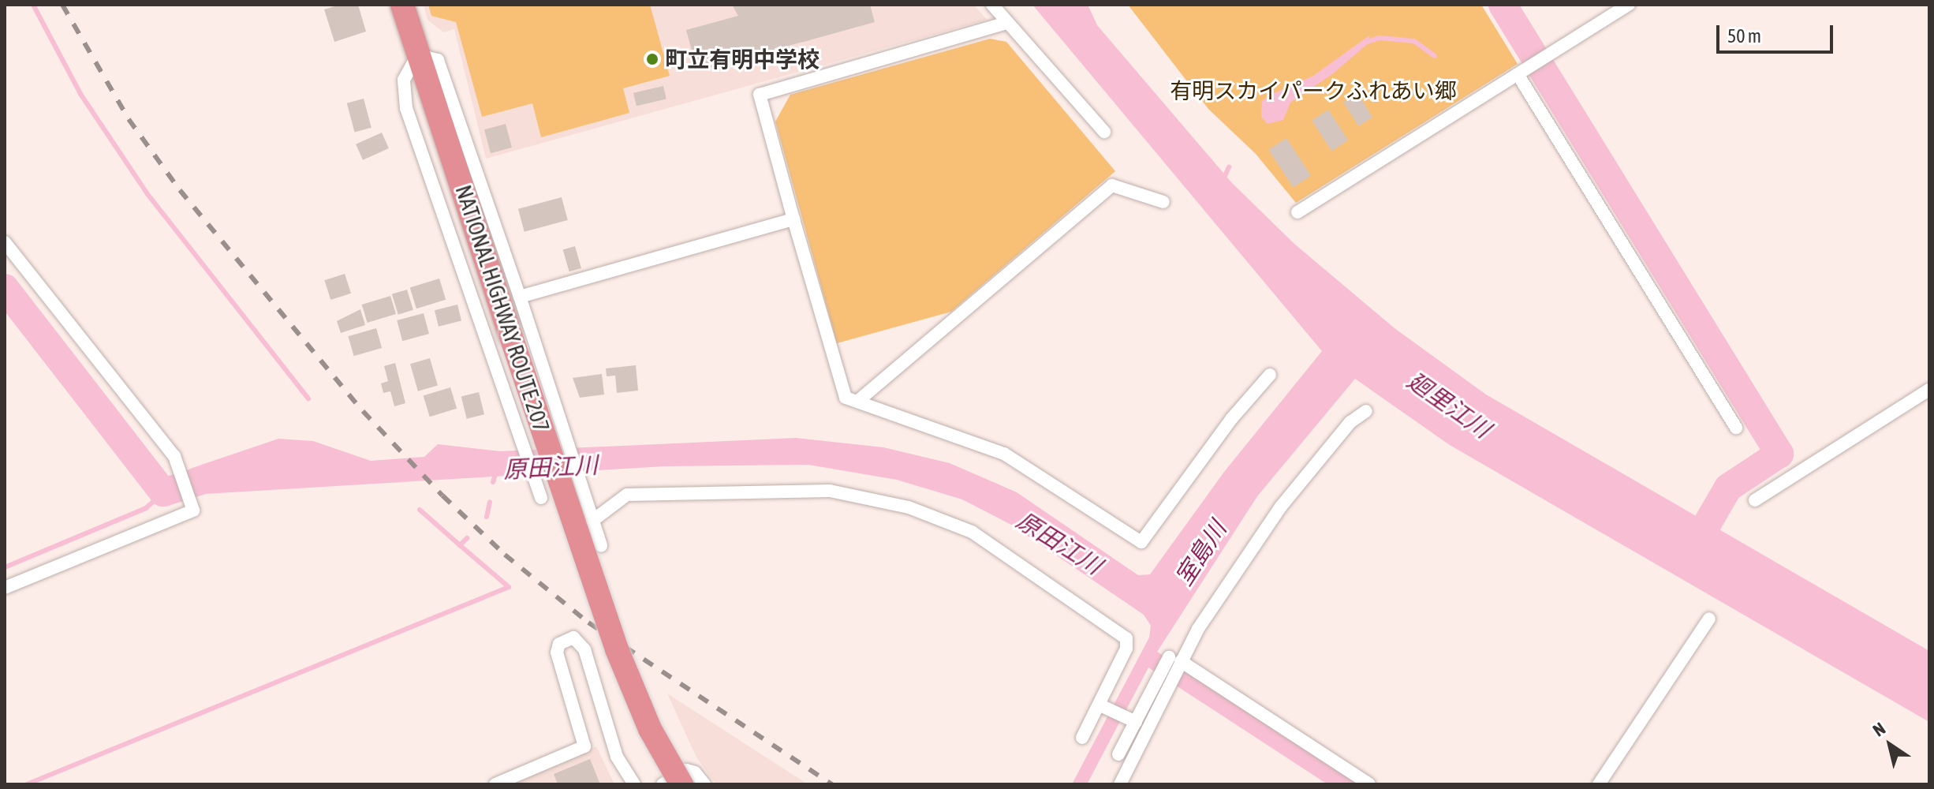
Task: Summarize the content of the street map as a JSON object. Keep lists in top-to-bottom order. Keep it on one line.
{"streets":{"highway":["NATIONAL HIGHWAY ROUTE 207"]},"water":["廻里江川","原田江川","室島川"],"parks":["有明スカイパークふれあい郷"],"places":["町立有明中学校"],"scale_bar":"50 m","north":"top left"}
